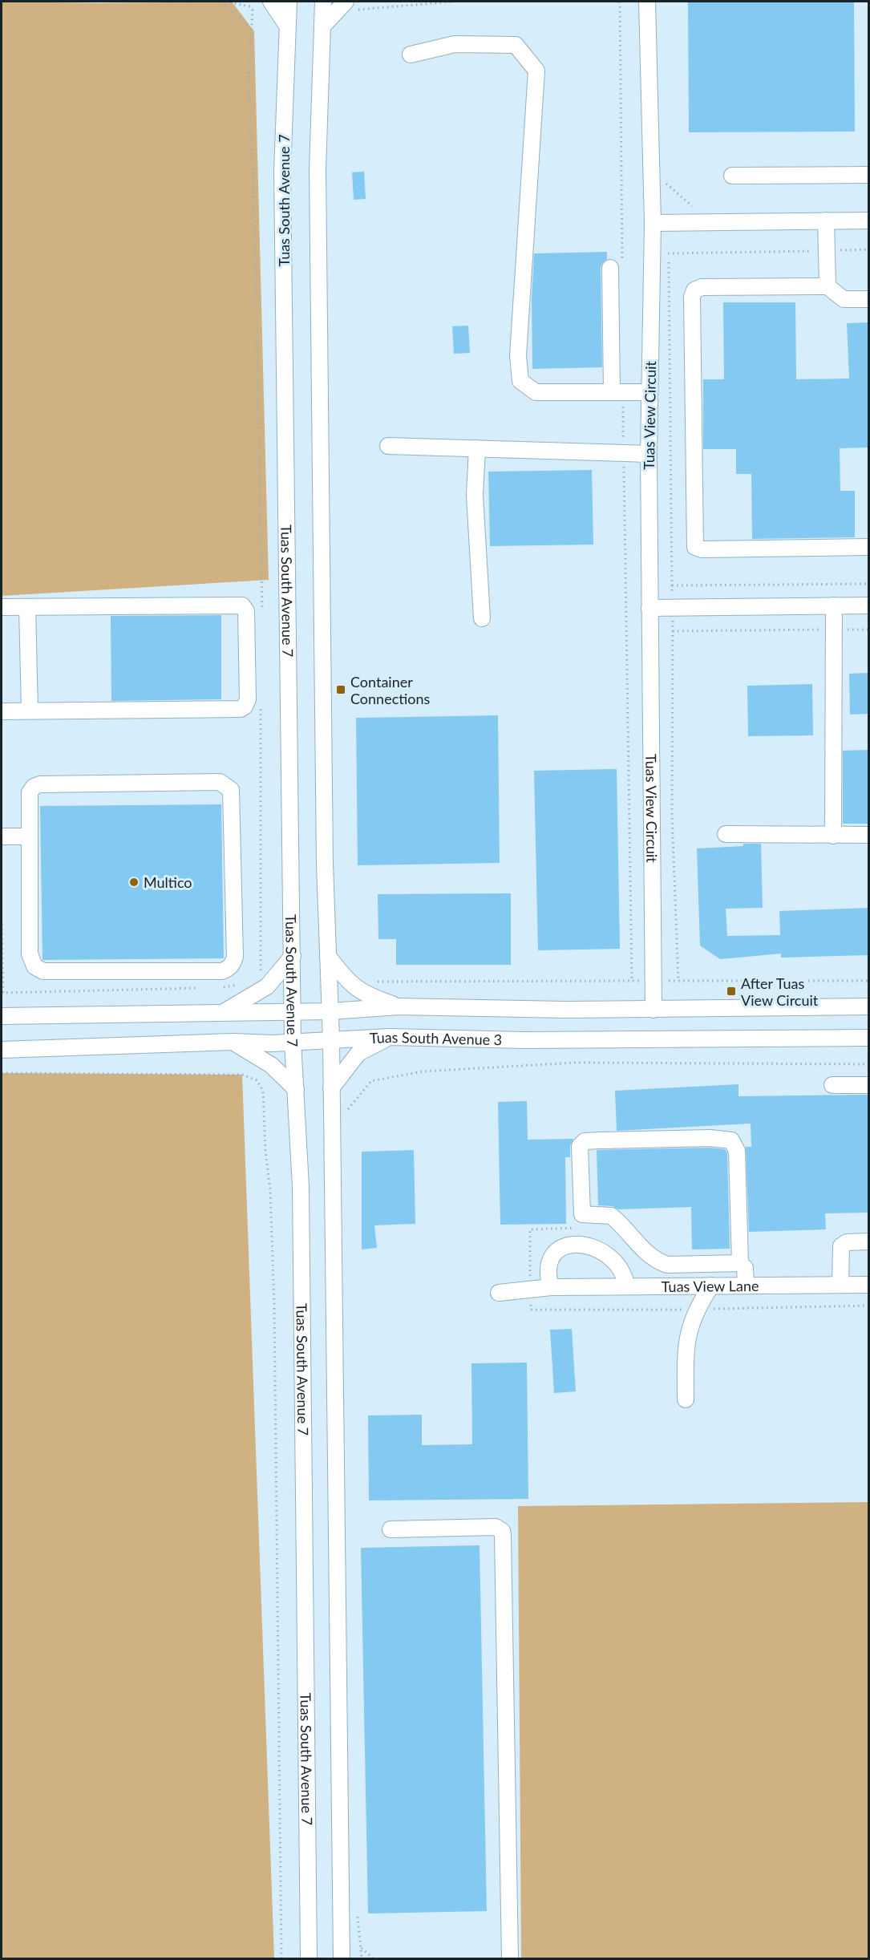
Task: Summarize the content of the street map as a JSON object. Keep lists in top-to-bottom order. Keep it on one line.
{"streets":{"street":["Tuas South Avenue 7","Tuas View Circuit","Tuas South Avenue 3","Tuas View Lane"]},"crossings":[["Tuas South Avenue 7","Tuas South Avenue 3"],["Tuas View Circuit","Tuas South Avenue 3"]],"places":{"transit":["Container Connections","After Tuas View Circuit"],"other":["Multico"]}}
